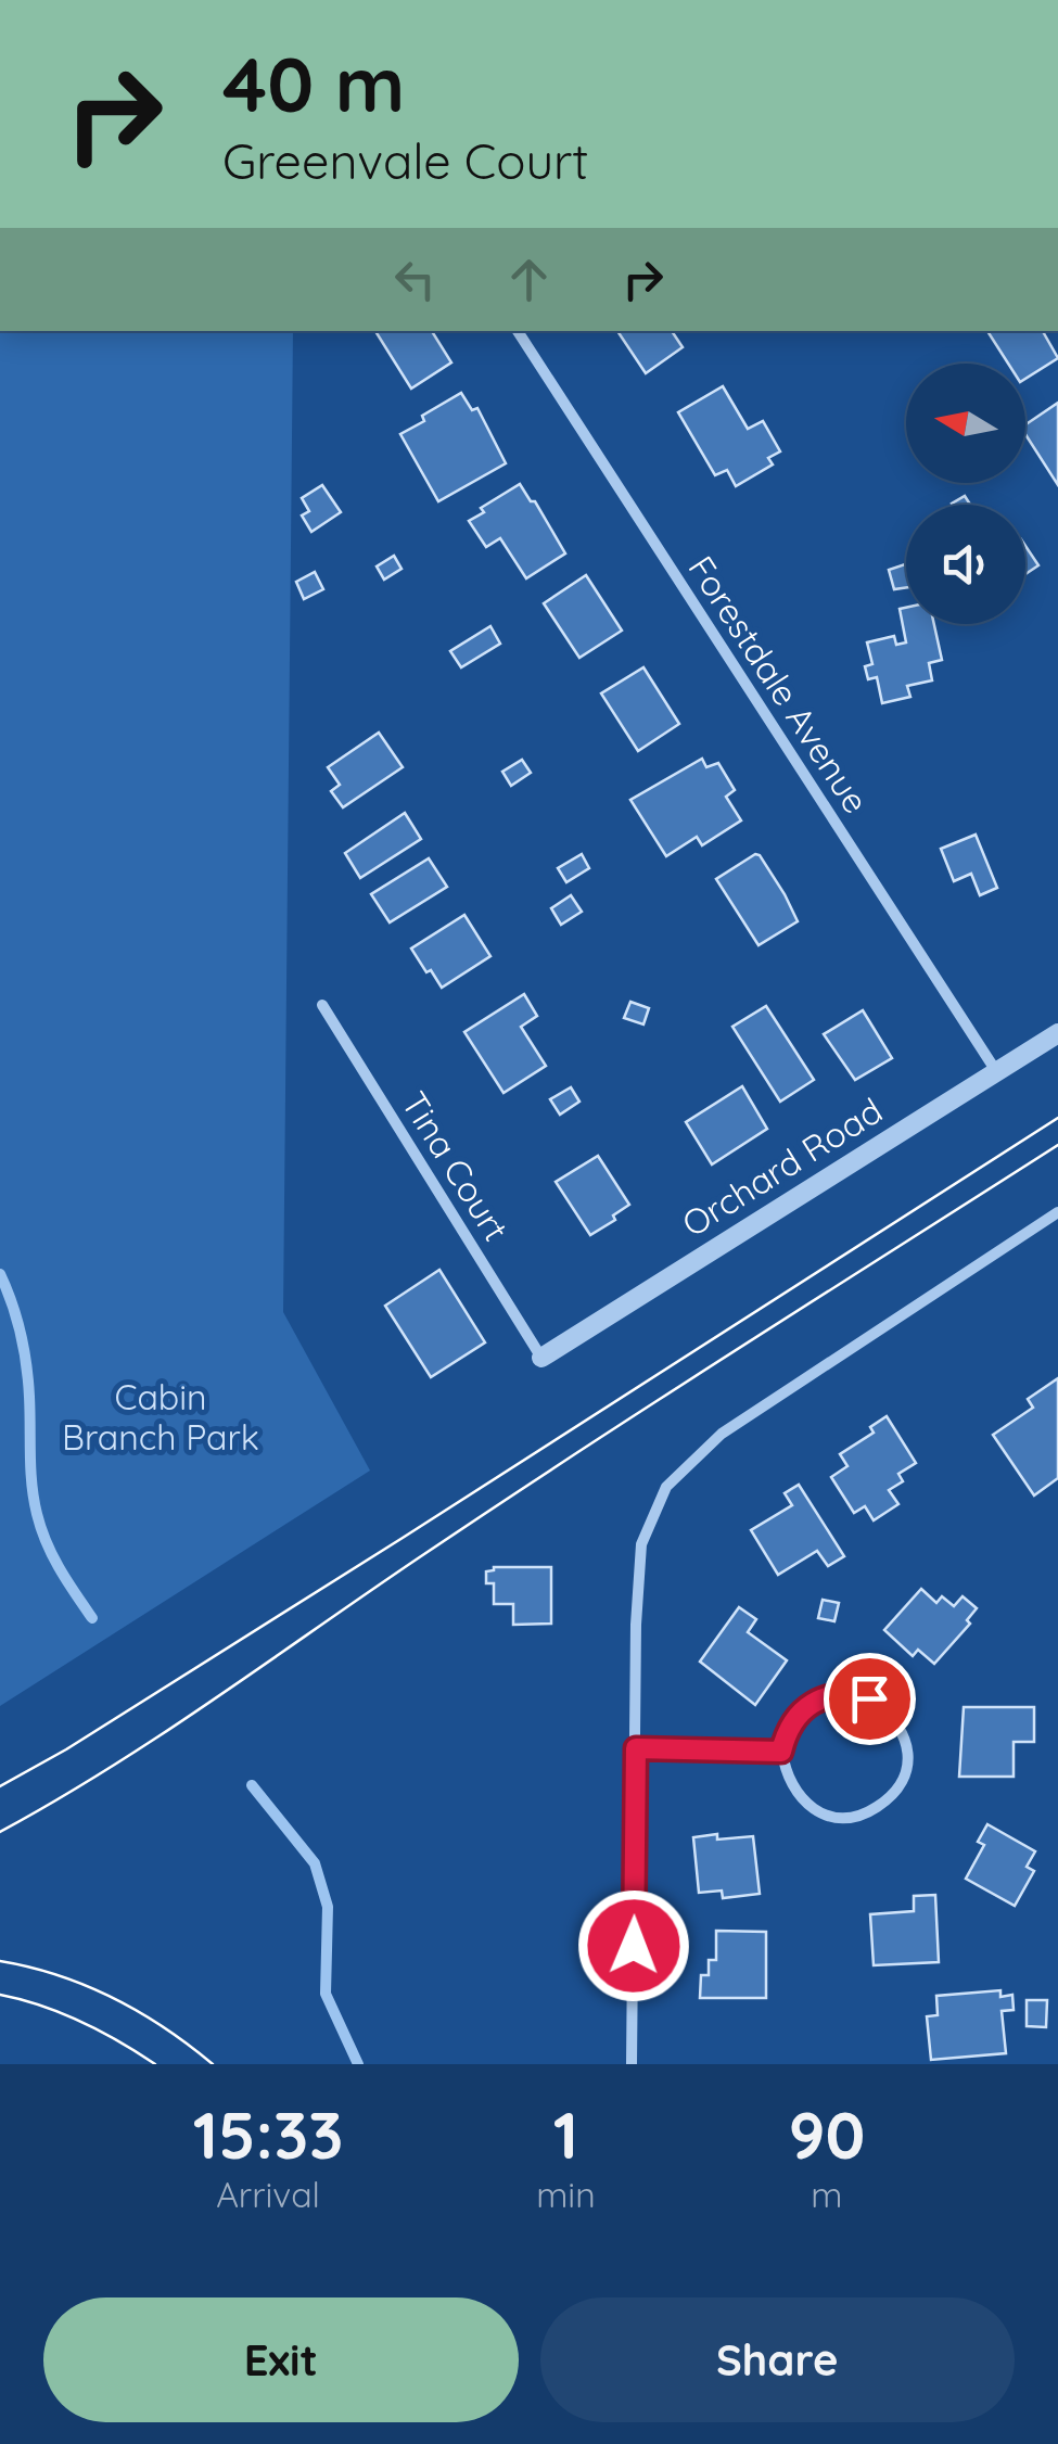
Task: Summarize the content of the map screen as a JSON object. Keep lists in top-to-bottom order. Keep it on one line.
{"streets":{"street":["Forestdale Avenue","Tina Court","Orchard Road"]},"crossings":[["Forestdale Avenue","Orchard Road"],["Tina Court","Orchard Road"]],"parks":["Cabin Branch Park"],"north":"left","page":{"turn":["40 m","Greenvale Court"],"eta":["15:33","Arrival","1","min","90","m"],"buttons":["Exit","Share"]}}
